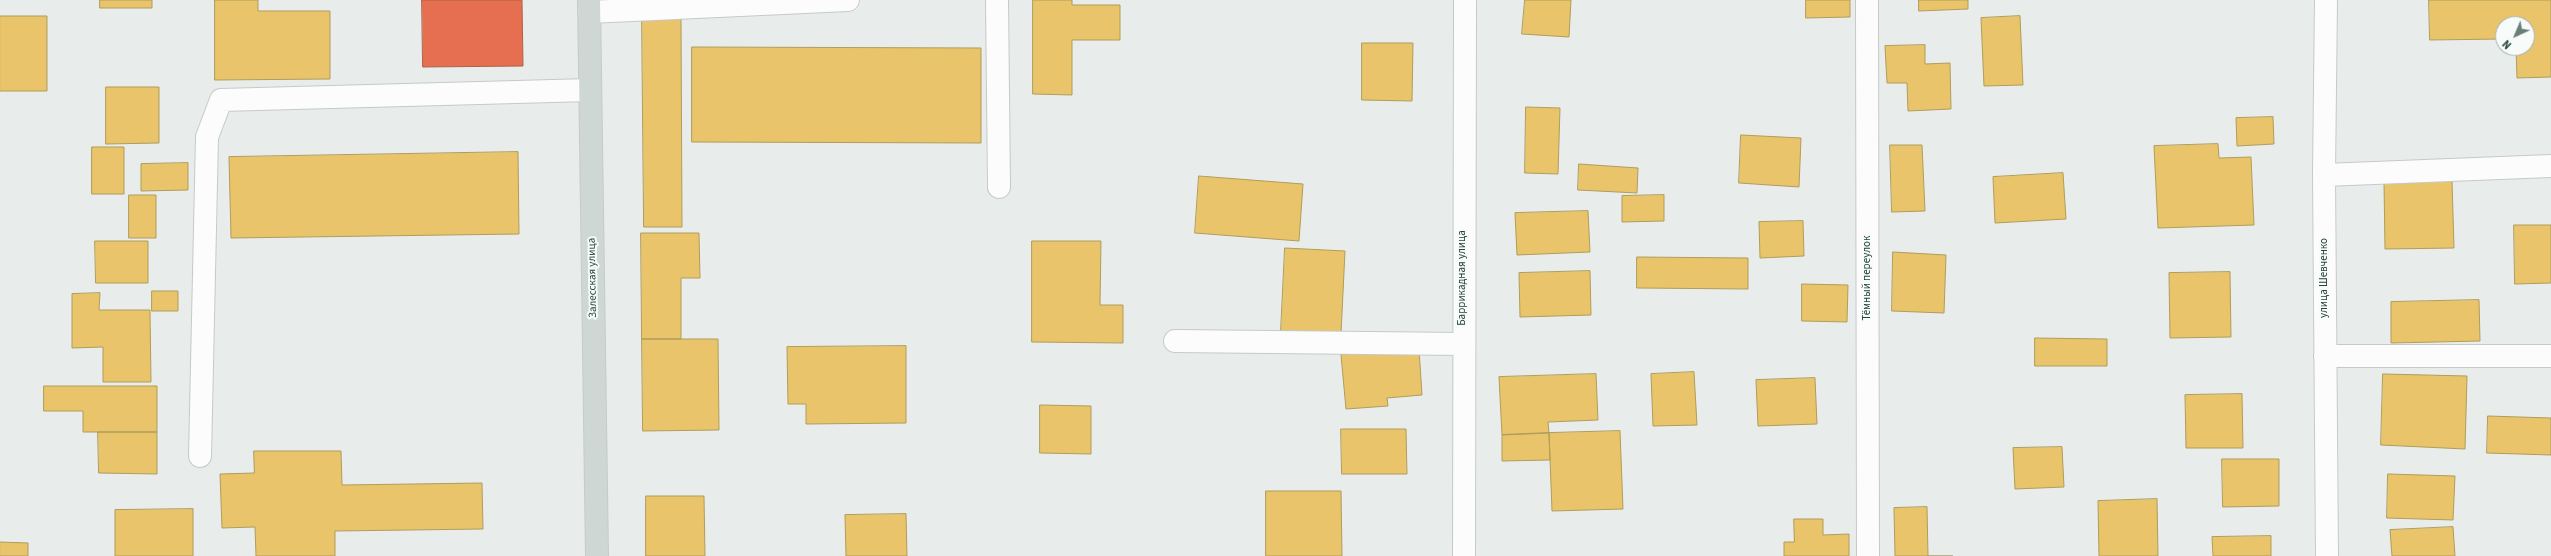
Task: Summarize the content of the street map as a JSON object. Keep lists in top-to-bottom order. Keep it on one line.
{"streets":{"main road":["Залесская улица"],"street":["Баррикадная улица","Тёмный переулок","улица Шевченко"]},"north":"bottom left"}
